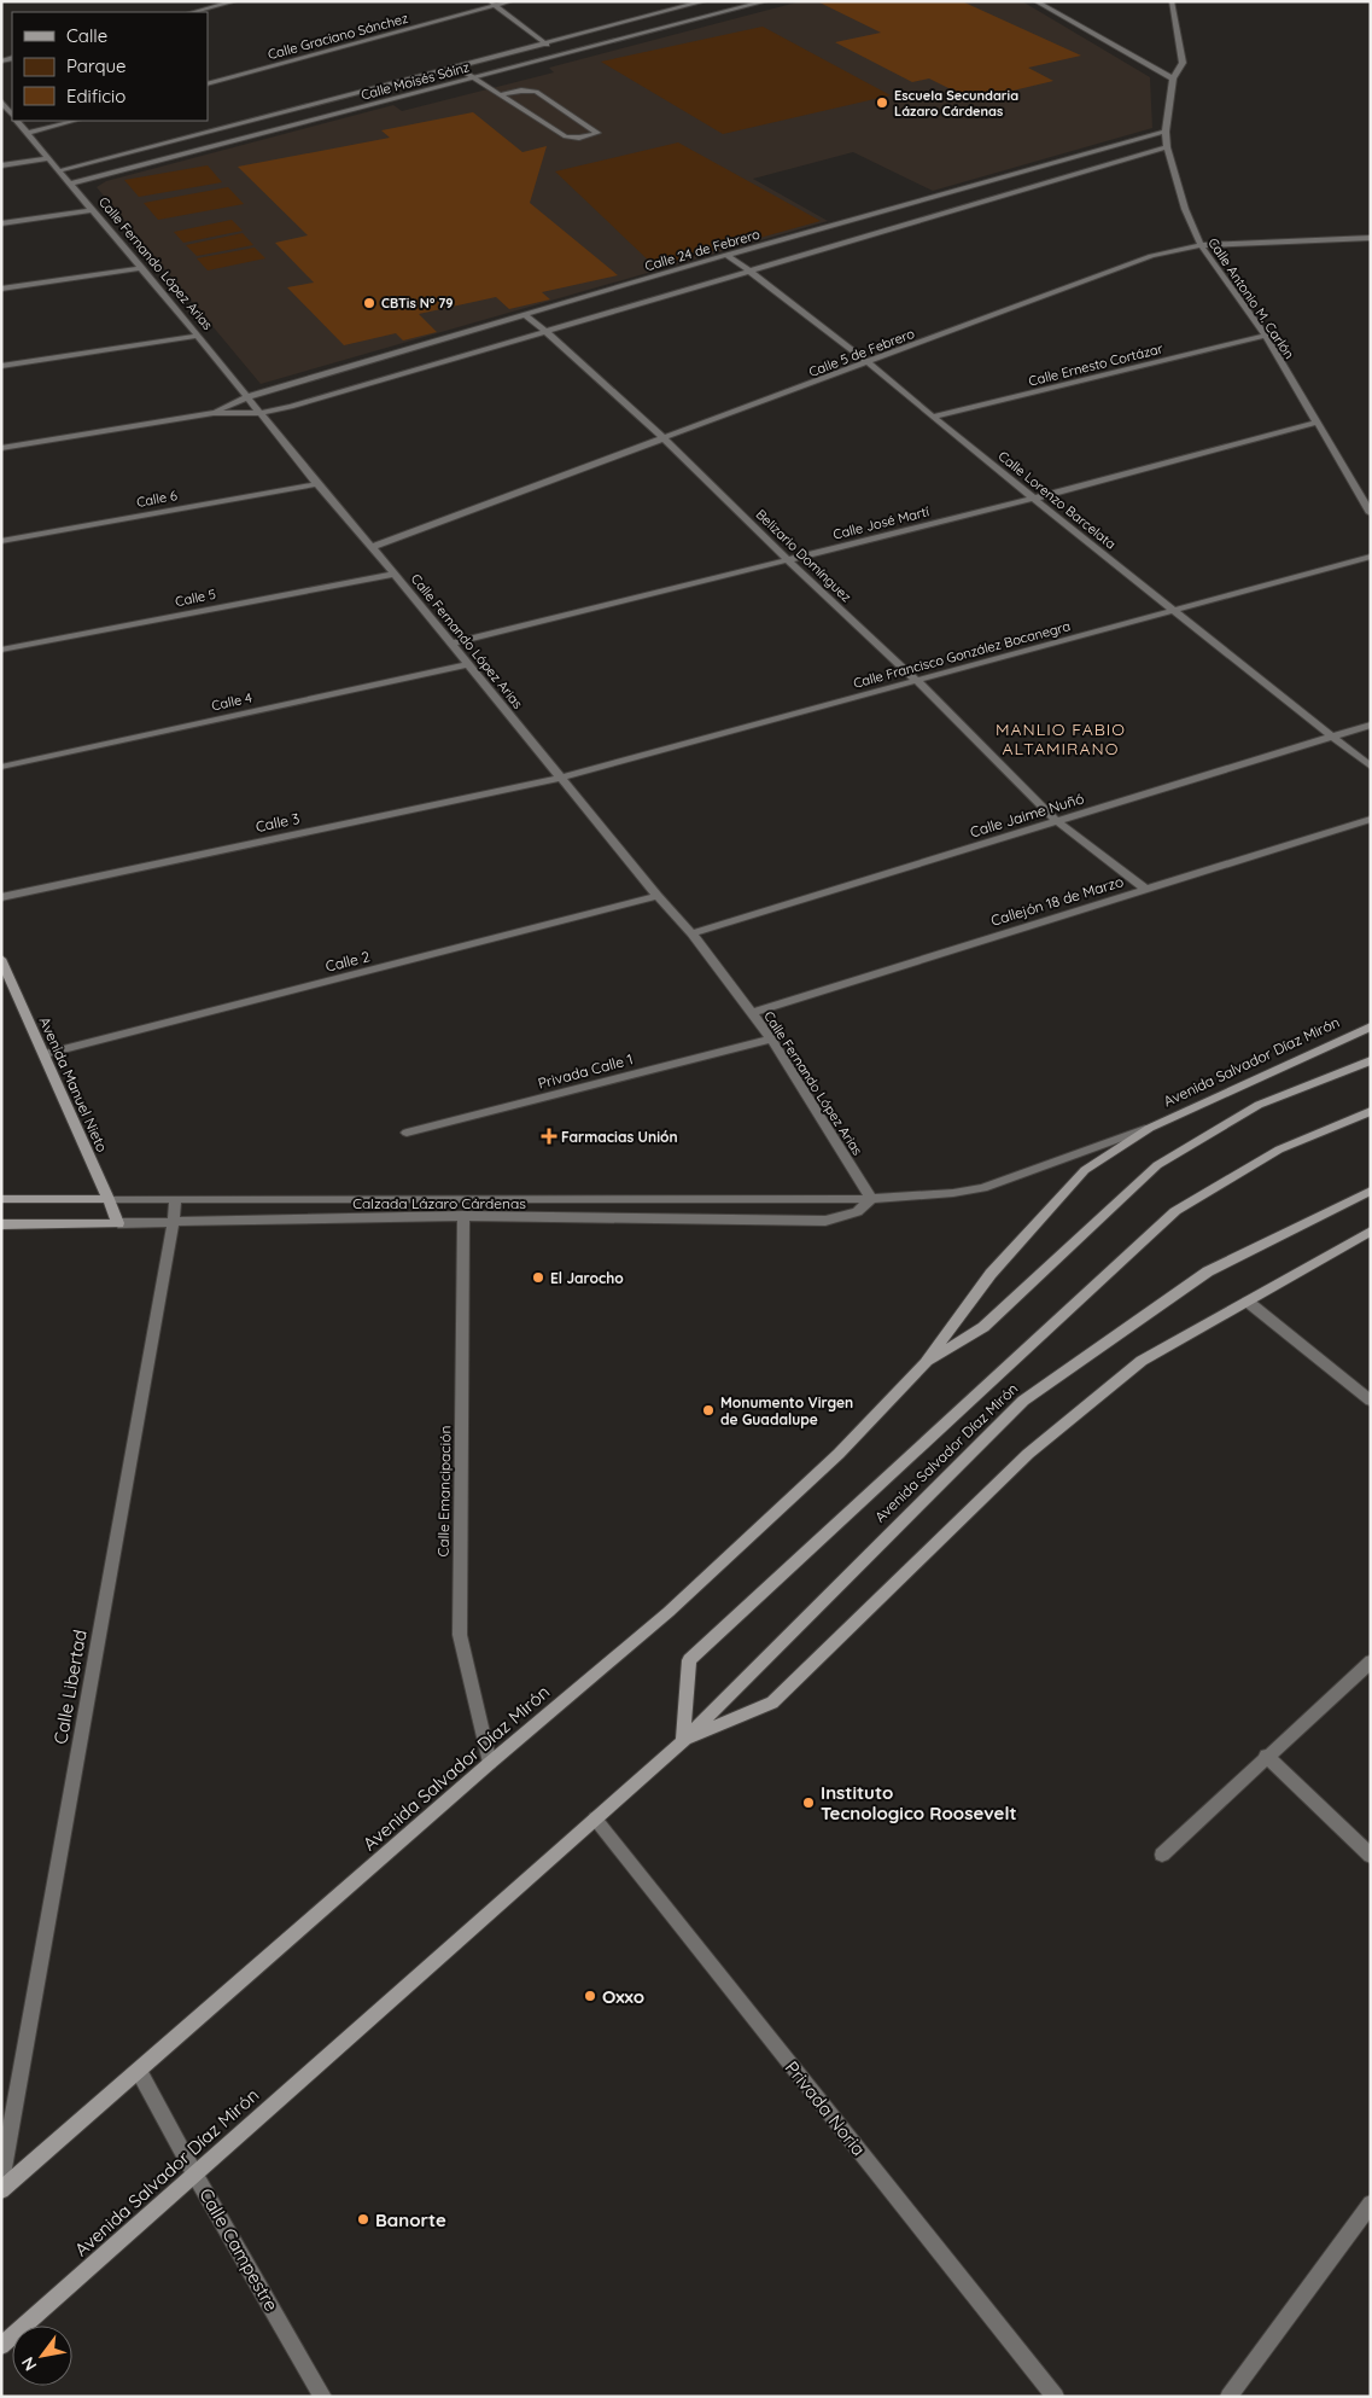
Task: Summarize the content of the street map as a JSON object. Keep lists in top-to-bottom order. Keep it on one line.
{"streets":{"main road":["Avenida Salvador Díaz Mirón","Avenida Manuel Nieto","Calzada Lázaro Cárdenas"],"street":["Calle Graciano Sánchez","Calle Moisés Sáinz","Calle 24 de Febrero","Calle Fernando López Arias","Calle Antonio M. Carlón","Calle 5 de Febrero","Calle Ernesto Cortázar","Calle 6","Calle Lorenzo Barcelata","Calle José Martí","Belizario Domínguez","Calle 5","Calle Francisco González Bocanegra","Calle 4","Calle Jaime Nuñó","Calle 3","Callejón 18 de Marzo","Calle 2","Privada Calle 1","Calle Emancipación","Calle Libertad","Privada Noria","Calle Campestre"]},"crossings":[["Calle Moisés Sáinz","Calle Fernando López Arias"],["Calle 24 de Febrero","Calle Fernando López Arias"],["Calle 24 de Febrero","Calle Antonio M. Carlón"],["Calle 24 de Febrero","Calle Lorenzo Barcelata"],["Calle 24 de Febrero","Belizario Domínguez"],["Calle Fernando López Arias","Calle 5 de Febrero"],["Calle Fernando López Arias","Calle 6"],["Calle Fernando López Arias","Calle José Martí"],["Calle Fernando López Arias","Calle 5"],["Calle Fernando López Arias","Calle Francisco González Bocanegra"],["Calle Fernando López Arias","Calle 4"],["Calle Fernando López Arias","Calle Jaime Nuñó"],["Calle Fernando López Arias","Calle 3"],["Calle Fernando López Arias","Callejón 18 de Marzo"],["Calle Fernando López Arias","Calle 2"],["Calle Fernando López Arias","Privada Calle 1"],["Calle Fernando López Arias","Calzada Lázaro Cárdenas"],["Calle Antonio M. Carlón","Calle 5 de Febrero"],["Calle Antonio M. Carlón","Calle Ernesto Cortázar"],["Calle Antonio M. Carlón","Calle José Martí"],["Calle 5 de Febrero","Calle Lorenzo Barcelata"],["Calle 5 de Febrero","Belizario Domínguez"],["Calle Ernesto Cortázar","Calle Lorenzo Barcelata"],["Calle Lorenzo Barcelata","Calle José Martí"],["Calle Lorenzo Barcelata","Calle Francisco González Bocanegra"],["Calle Lorenzo Barcelata","Calle Jaime Nuñó"],["Calle José Martí","Belizario Domínguez"],["Belizario Domínguez","Calle Francisco González Bocanegra"],["Belizario Domínguez","Calle Jaime Nuñó"],["Belizario Domínguez","Callejón 18 de Marzo"],["Calle Francisco González Bocanegra","Calle 3"],["Calle 2","Avenida Manuel Nieto"],["Avenida Salvador Díaz Mirón","Calzada Lázaro Cárdenas"],["Avenida Salvador Díaz Mirón","Calle Emancipación"],["Avenida Salvador Díaz Mirón","Privada Noria"],["Avenida Salvador Díaz Mirón","Calle Campestre"],["Avenida Manuel Nieto","Calzada Lázaro Cárdenas"],["Calzada Lázaro Cárdenas","Calle Emancipación"],["Calzada Lázaro Cárdenas","Calle Libertad"]],"districts":["MANLIO FABIO ALTAMIRANO"],"places":{"other":["Escuela Secundaria Lázaro Cárdenas","CBTis N° 79","El Jarocho","Monumento Virgen de Guadalupe","Instituto Tecnologico Roosevelt","Oxxo","Banorte"],"health":["Farmacias Unión"]},"legend":["Calle","Parque","Edificio"],"north":"bottom left"}
